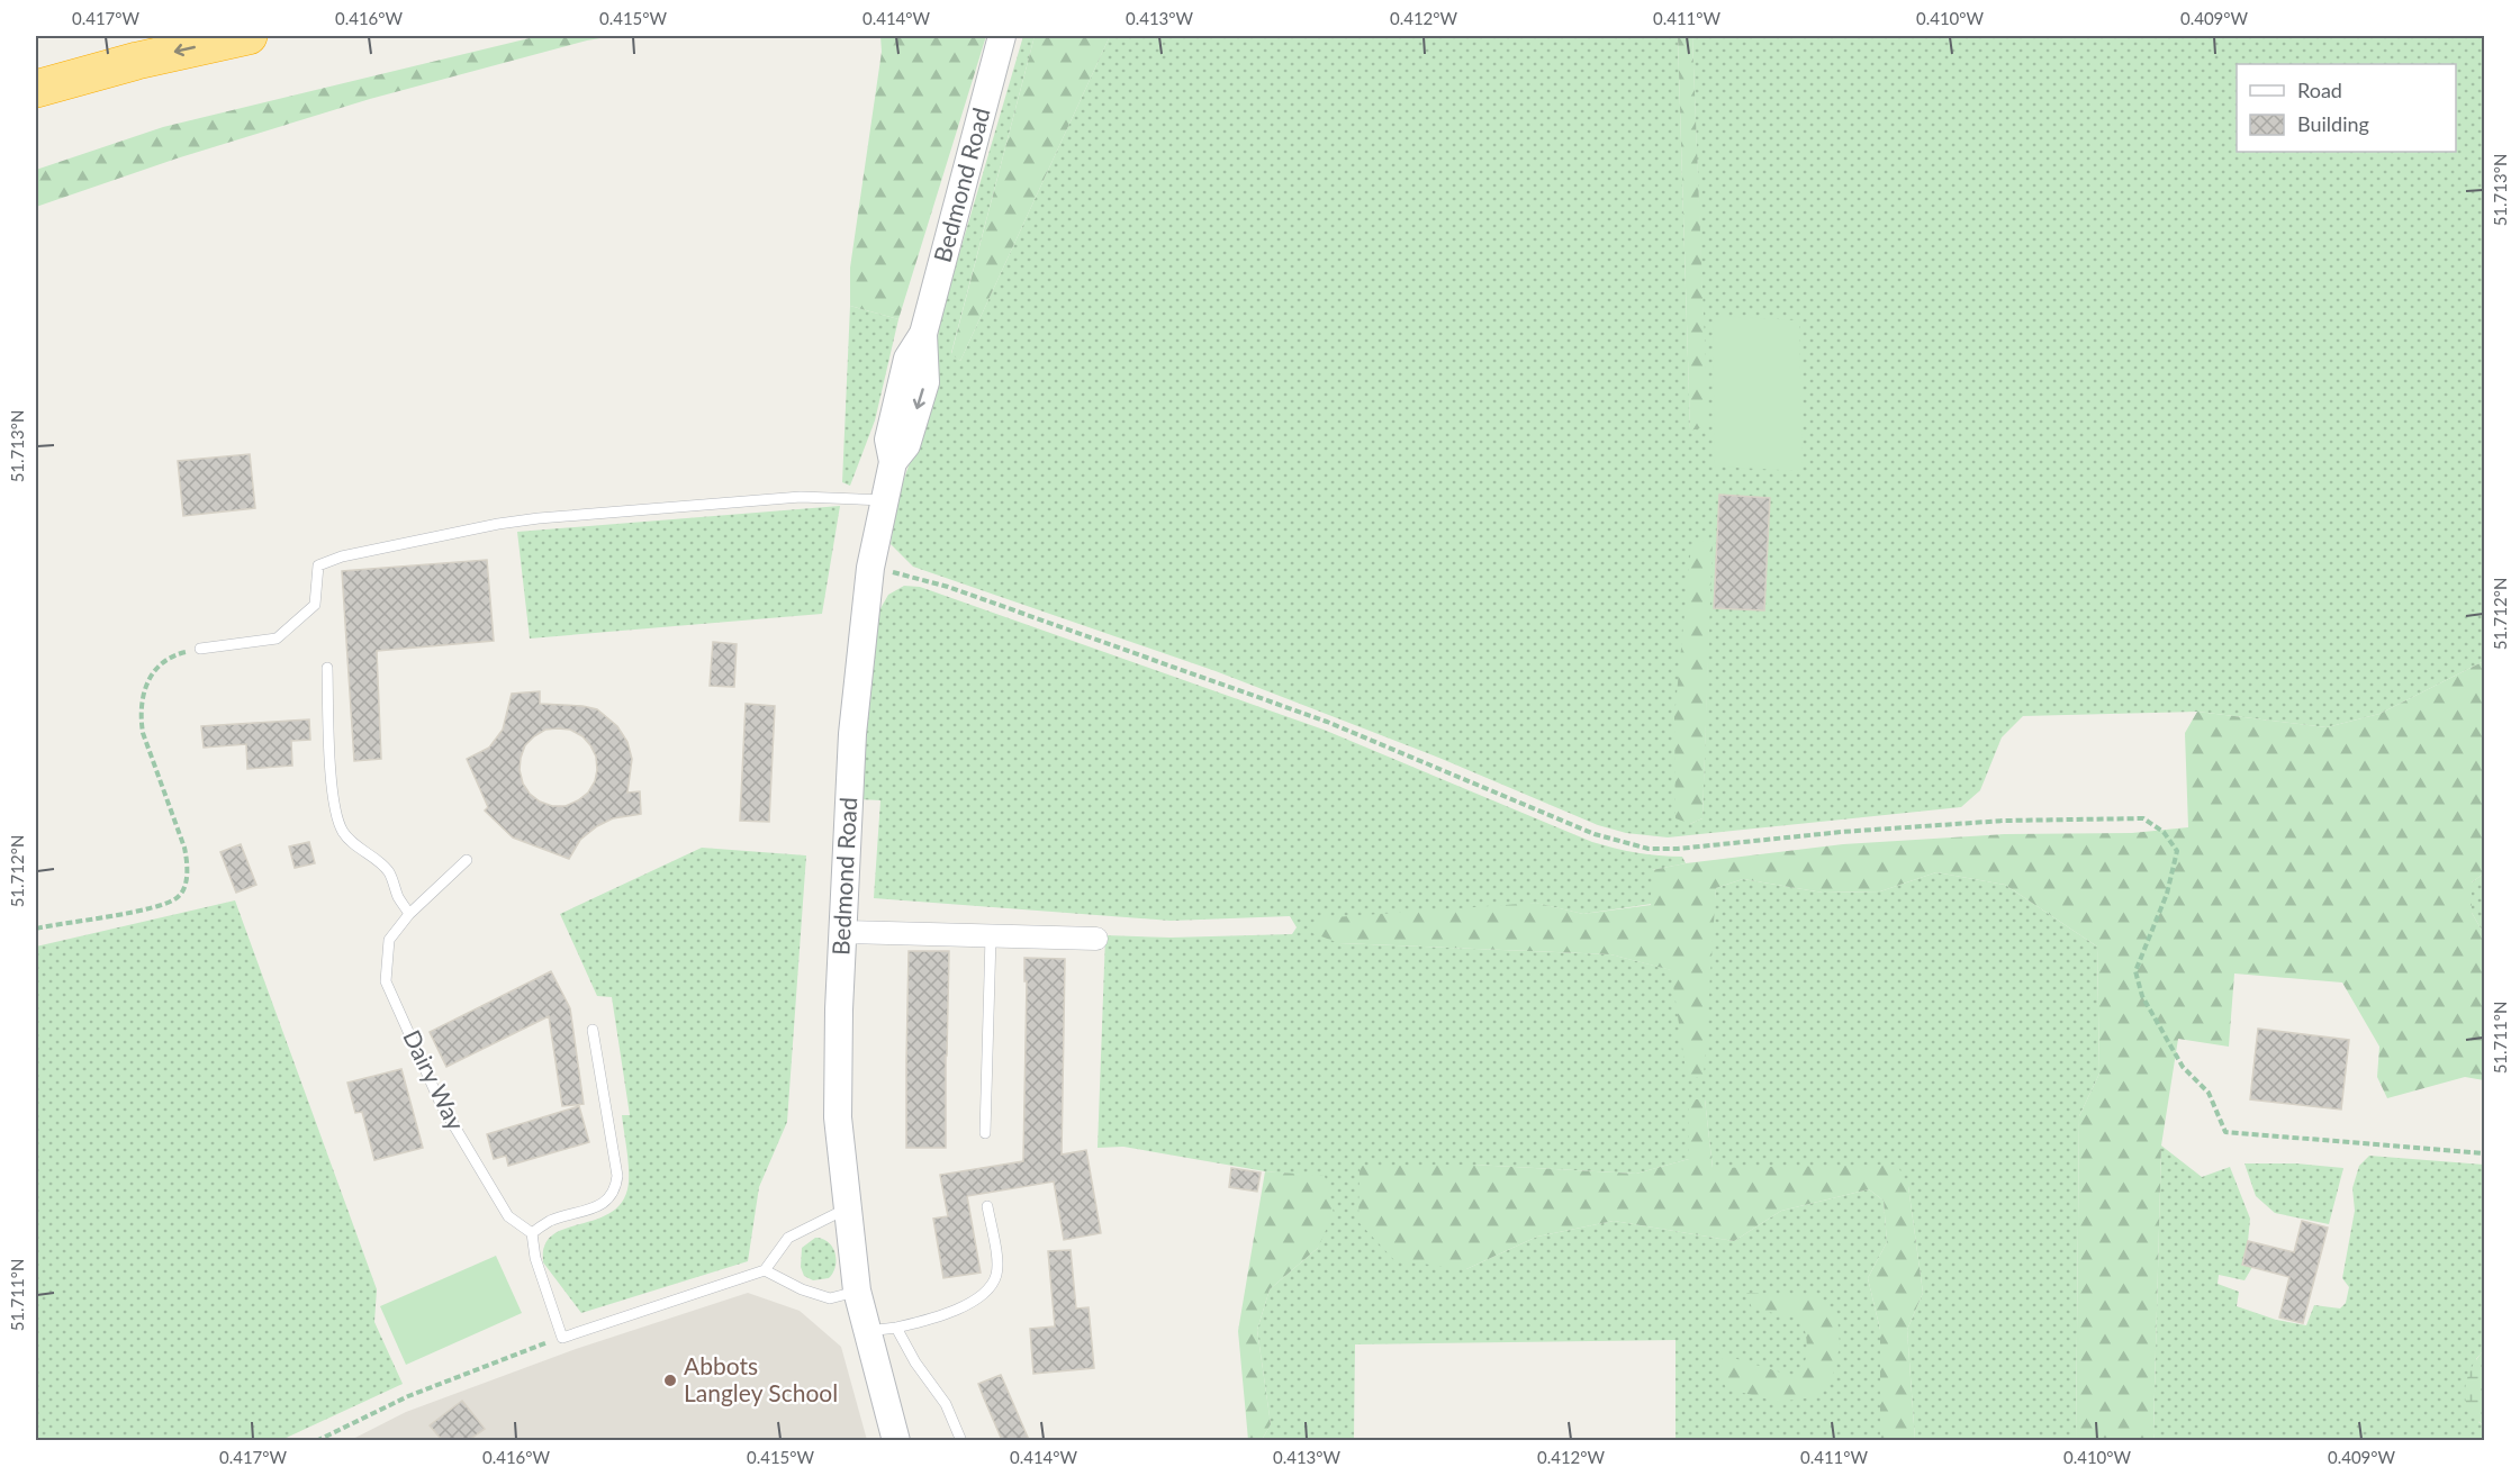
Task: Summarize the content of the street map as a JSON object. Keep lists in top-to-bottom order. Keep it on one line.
{"streets":{"street":["Bedmond Road"],"lane":["Dairy Way"]},"places":["Abbots Langley School"],"legend":["Road","Building"],"coordinates":["0.417°W","0.416°W","0.415°W","0.414°W","0.413°W","0.412°W","0.411°W","0.410°W","0.409°W","51.713°N","51.712°N","51.711°N"]}
